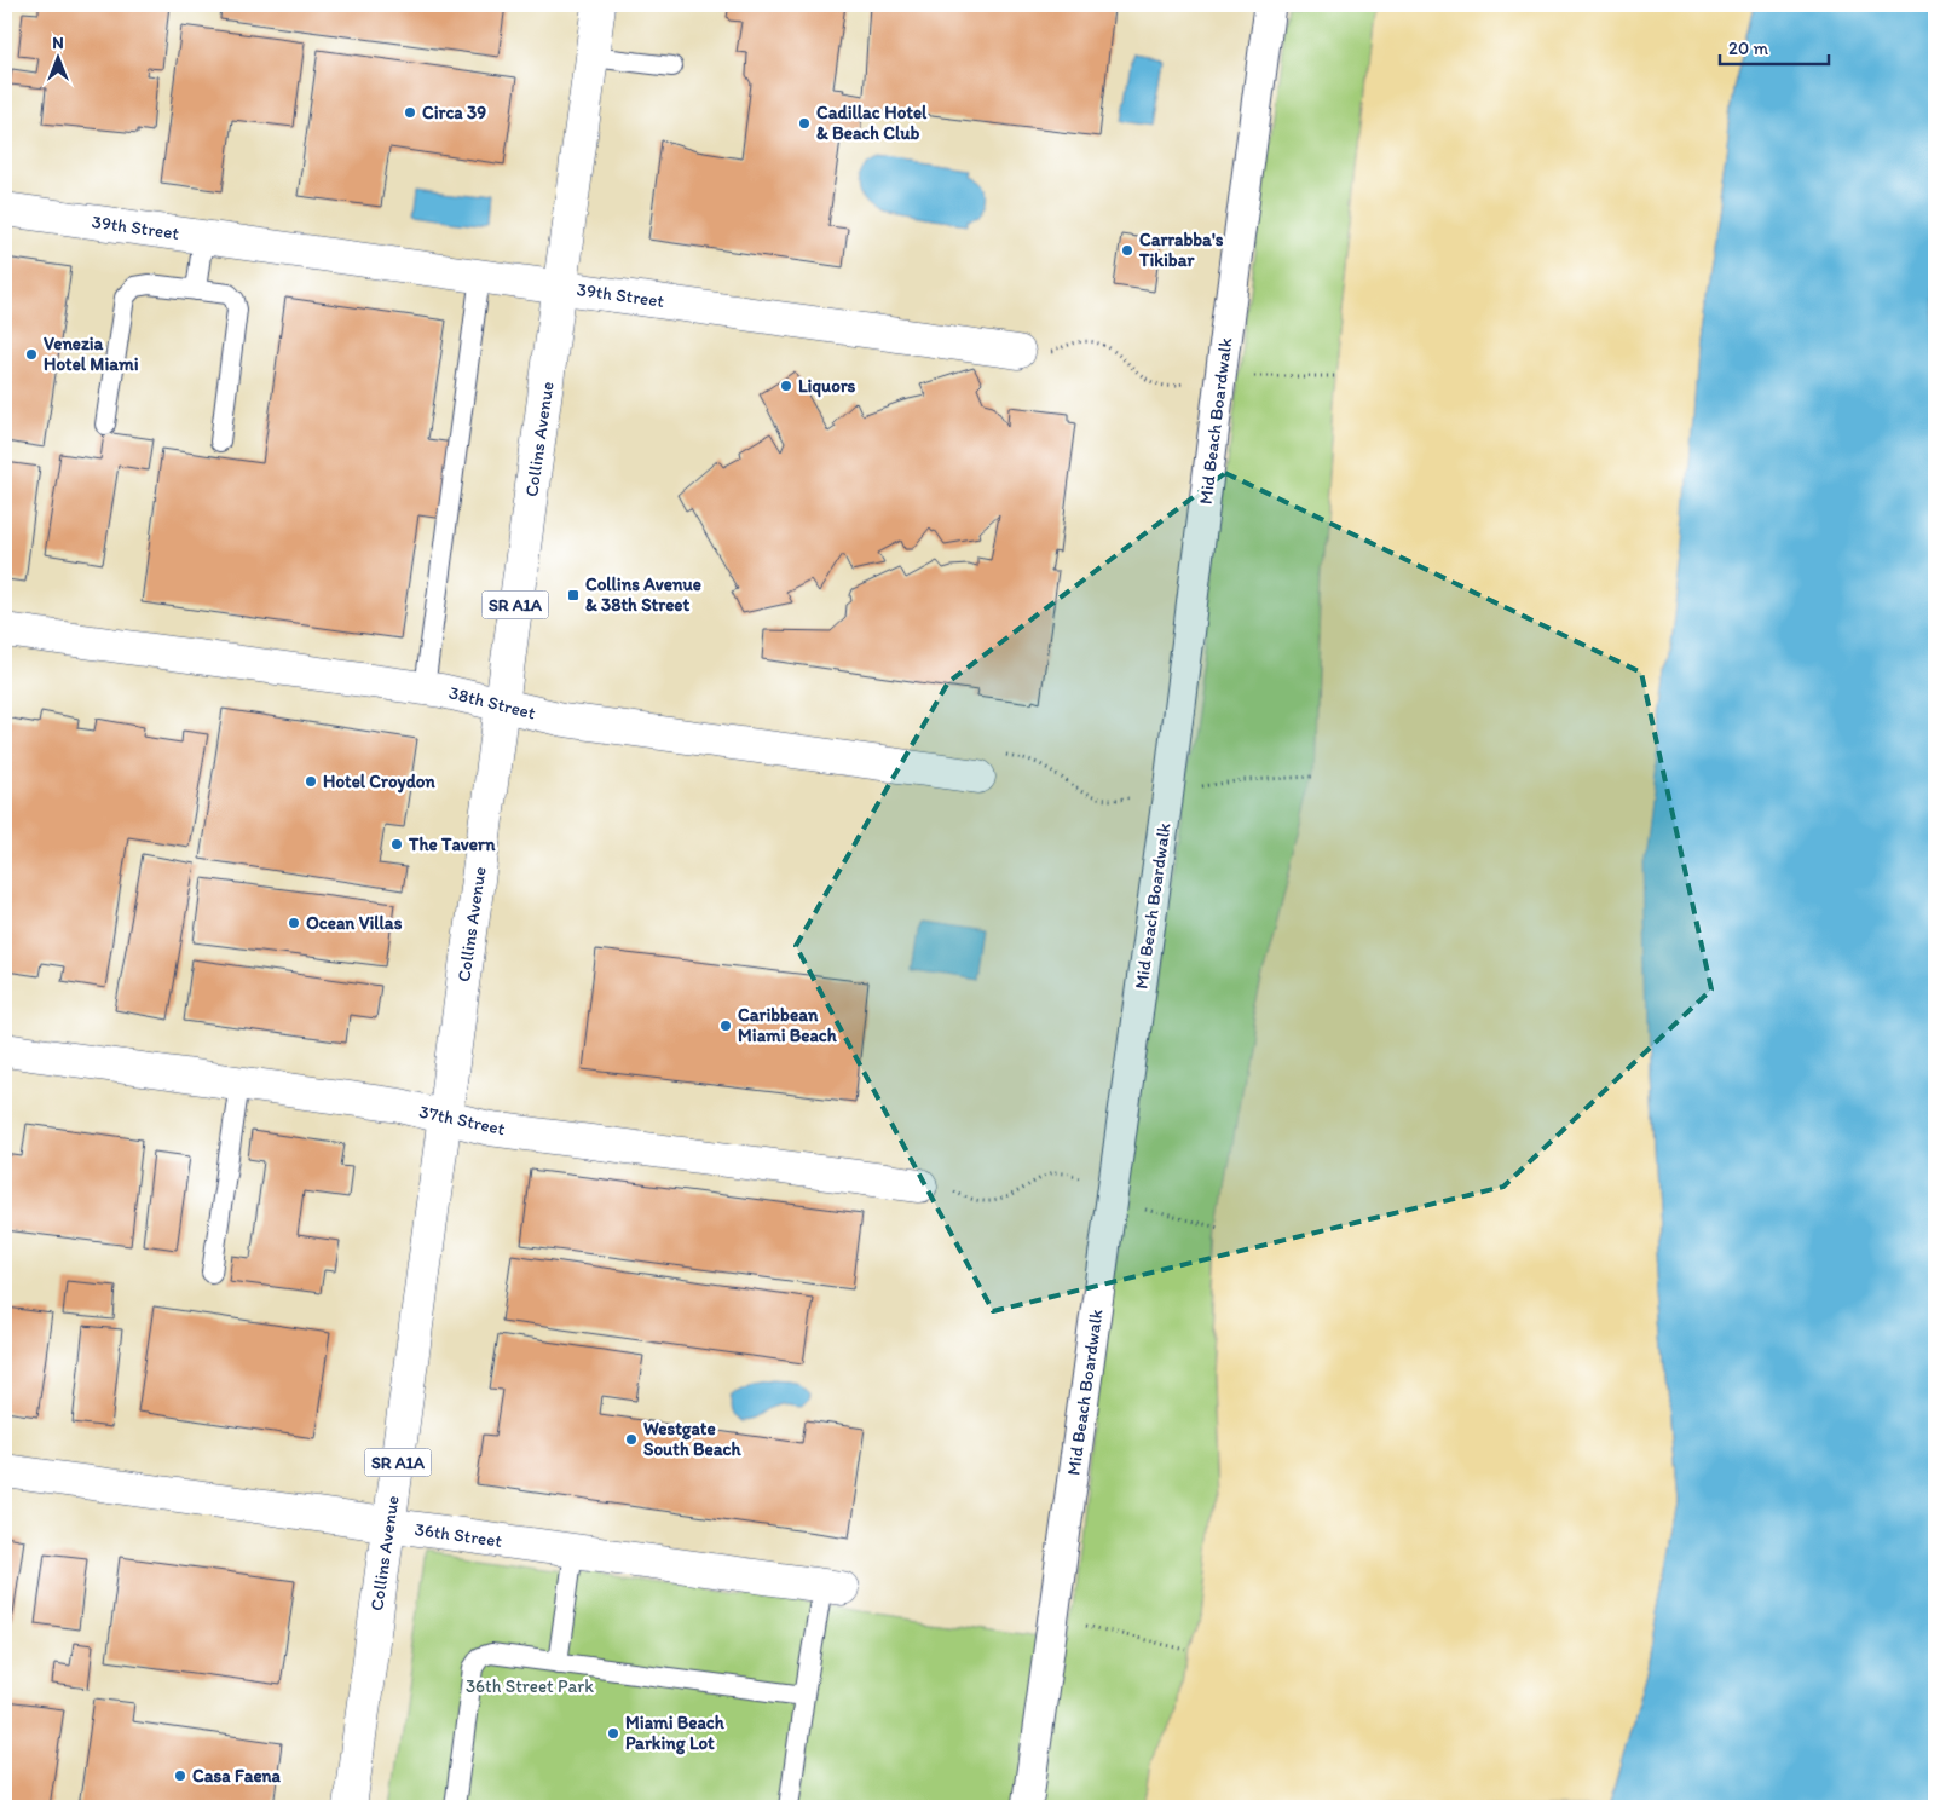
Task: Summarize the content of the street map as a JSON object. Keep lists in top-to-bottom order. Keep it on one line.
{"streets":{"street":["39th Street","Mid Beach Boardwalk","Collins Avenue","SR A1A","38th Street","37th Street","36th Street"]},"crossings":[["39th Street","Collins Avenue"],["Collins Avenue","38th Street"],["Collins Avenue","37th Street"],["Collins Avenue","36th Street"]],"parks":["36th Street Park"],"places":{"other":["Circa 39","Cadillac Hotel & Beach Club","Carrabba's Tikibar","Venezia Hotel Miami","Liquors","Hotel Croydon","The Tavern","Ocean Villas","Caribbean Miami Beach","Westgate South Beach","Miami Beach Parking Lot","Casa Faena"],"transit":["Collins Avenue & 38th Street"]},"scale_bar":"20 m","north":"top"}
